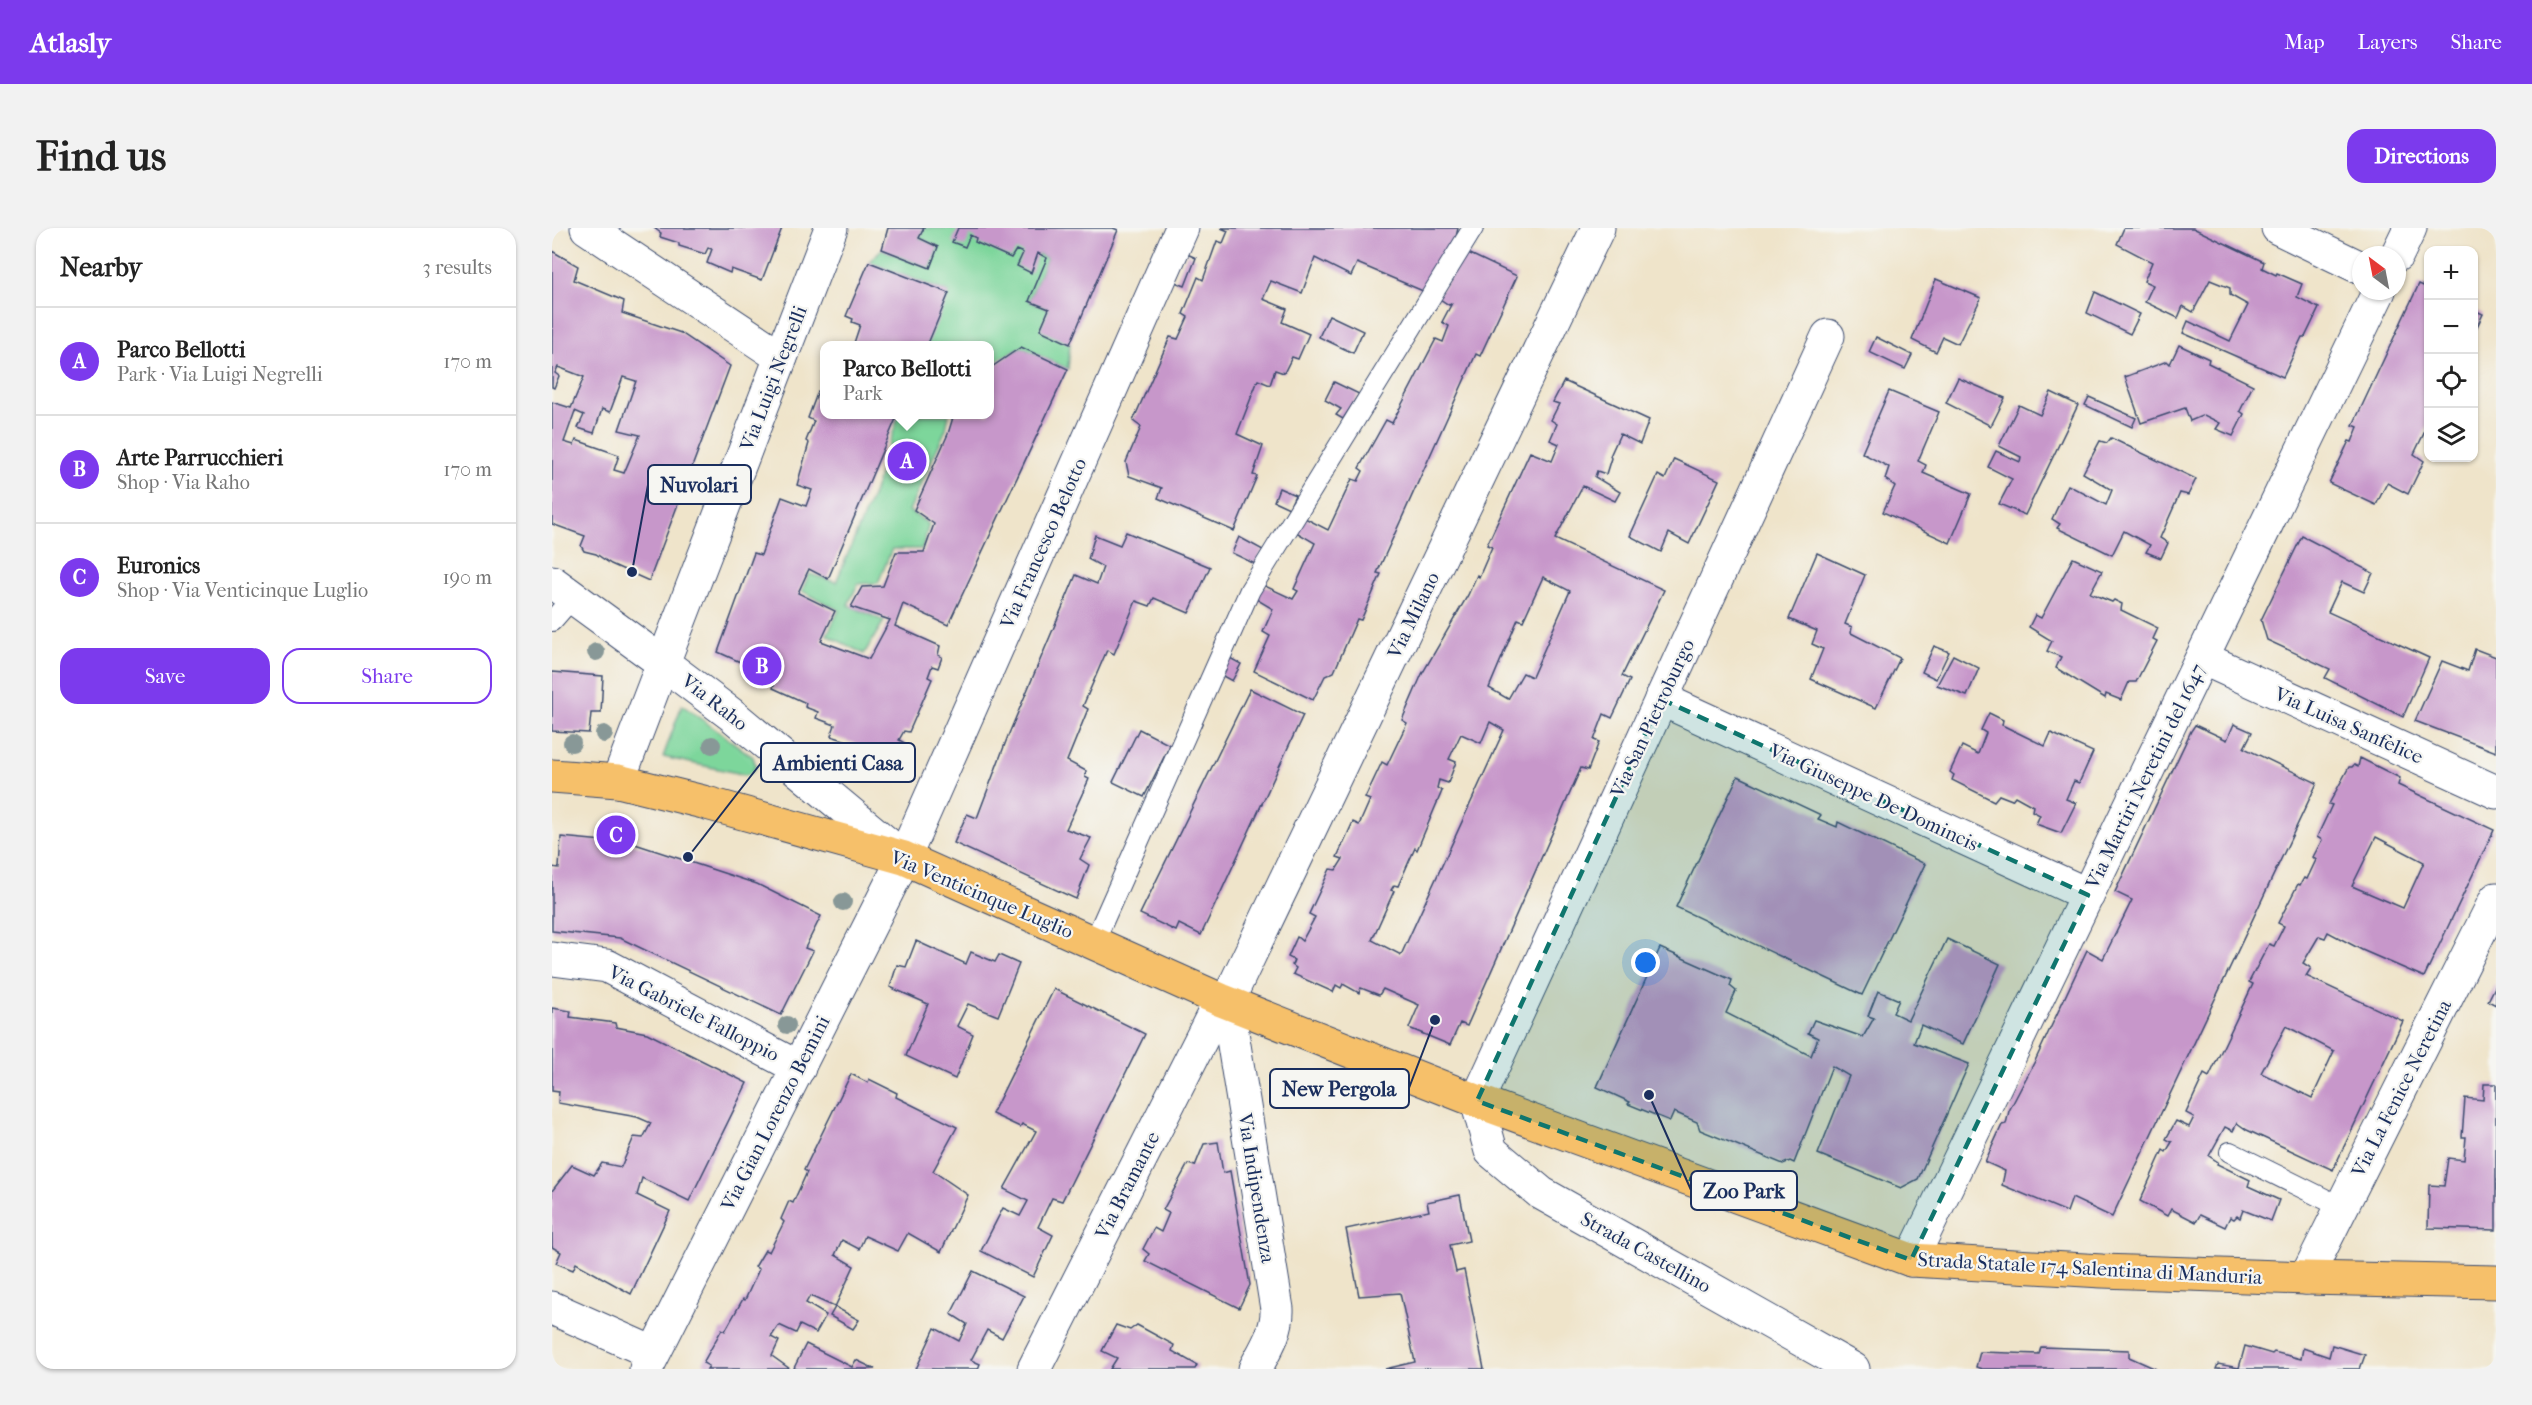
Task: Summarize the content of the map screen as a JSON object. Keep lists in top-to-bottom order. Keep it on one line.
{"streets":{"main road":["Via Venticinque Luglio","Strada Statale 174 Salentina di Manduria"],"street":["Via Luigi Negrelli","Via Francesco Belotto","Via Milano","Via Raho","Via San Pietroburgo","Via Luisa Sanfelice","Via Martiri Neretini del 1647","Via Giuseppe De Domincis","Via Gabriele Falloppio","Via La Fenice Neretina","Via Gian Lorenzo Bemini","Via Bramante","Via Indipendenza","Strada Castellino"]},"crossings":[["Via Luigi Negrelli","Via Raho"],["Via Francesco Belotto","Via Raho"],["Via Francesco Belotto","Via Venticinque Luglio"],["Via Francesco Belotto","Via Gian Lorenzo Bemini"],["Via Milano","Via Venticinque Luglio"],["Via Milano","Via Bramante"],["Via Milano","Via Indipendenza"],["Via Milano","Strada Statale 174 Salentina di Manduria"],["Via Raho","Via Venticinque Luglio"],["Via Raho","Via Gian Lorenzo Bemini"],["Via San Pietroburgo","Via Giuseppe De Domincis"],["Via San Pietroburgo","Strada Castellino"],["Via San Pietroburgo","Strada Statale 174 Salentina di Manduria"],["Via Luisa Sanfelice","Via Martiri Neretini del 1647"],["Via Martiri Neretini del 1647","Via Giuseppe De Domincis"],["Via Martiri Neretini del 1647","Strada Statale 174 Salentina di Manduria"],["Via Venticinque Luglio","Via Gian Lorenzo Bemini"],["Via Venticinque Luglio","Via Bramante"],["Via Venticinque Luglio","Via Indipendenza"],["Via Venticinque Luglio","Strada Statale 174 Salentina di Manduria"],["Via Gabriele Falloppio","Via Gian Lorenzo Bemini"],["Via La Fenice Neretina","Strada Statale 174 Salentina di Manduria"],["Via Bramante","Via Indipendenza"],["Via Bramante","Strada Statale 174 Salentina di Manduria"],["Via Indipendenza","Strada Statale 174 Salentina di Manduria"],["Strada Castellino","Strada Statale 174 Salentina di Manduria"]],"places":["Nuvolari","Ambienti Casa","New Pergola","Zoo Park"],"north":"top left","page":{"header":"Atlasly","nav":["Map","Layers","Share"],"buttons":["Directions",["Save","Share"]],"title":"Find us","heading":["Nearby","3 results"],"map_buttons":["+","−"],"list":[{"mark":"A","name":"Parco Bellotti","note":"Park · Via Luigi Negrelli","value":"170 m"},{"mark":"B","name":"Arte Parrucchieri","note":"Shop · Via Raho","value":"170 m"},{"mark":"C","name":"Euronics","note":"Shop · Via Venticinque Luglio","value":"190 m"}],"popup":["Parco Bellotti","Park"],"pins":["A","B","C"]}}
